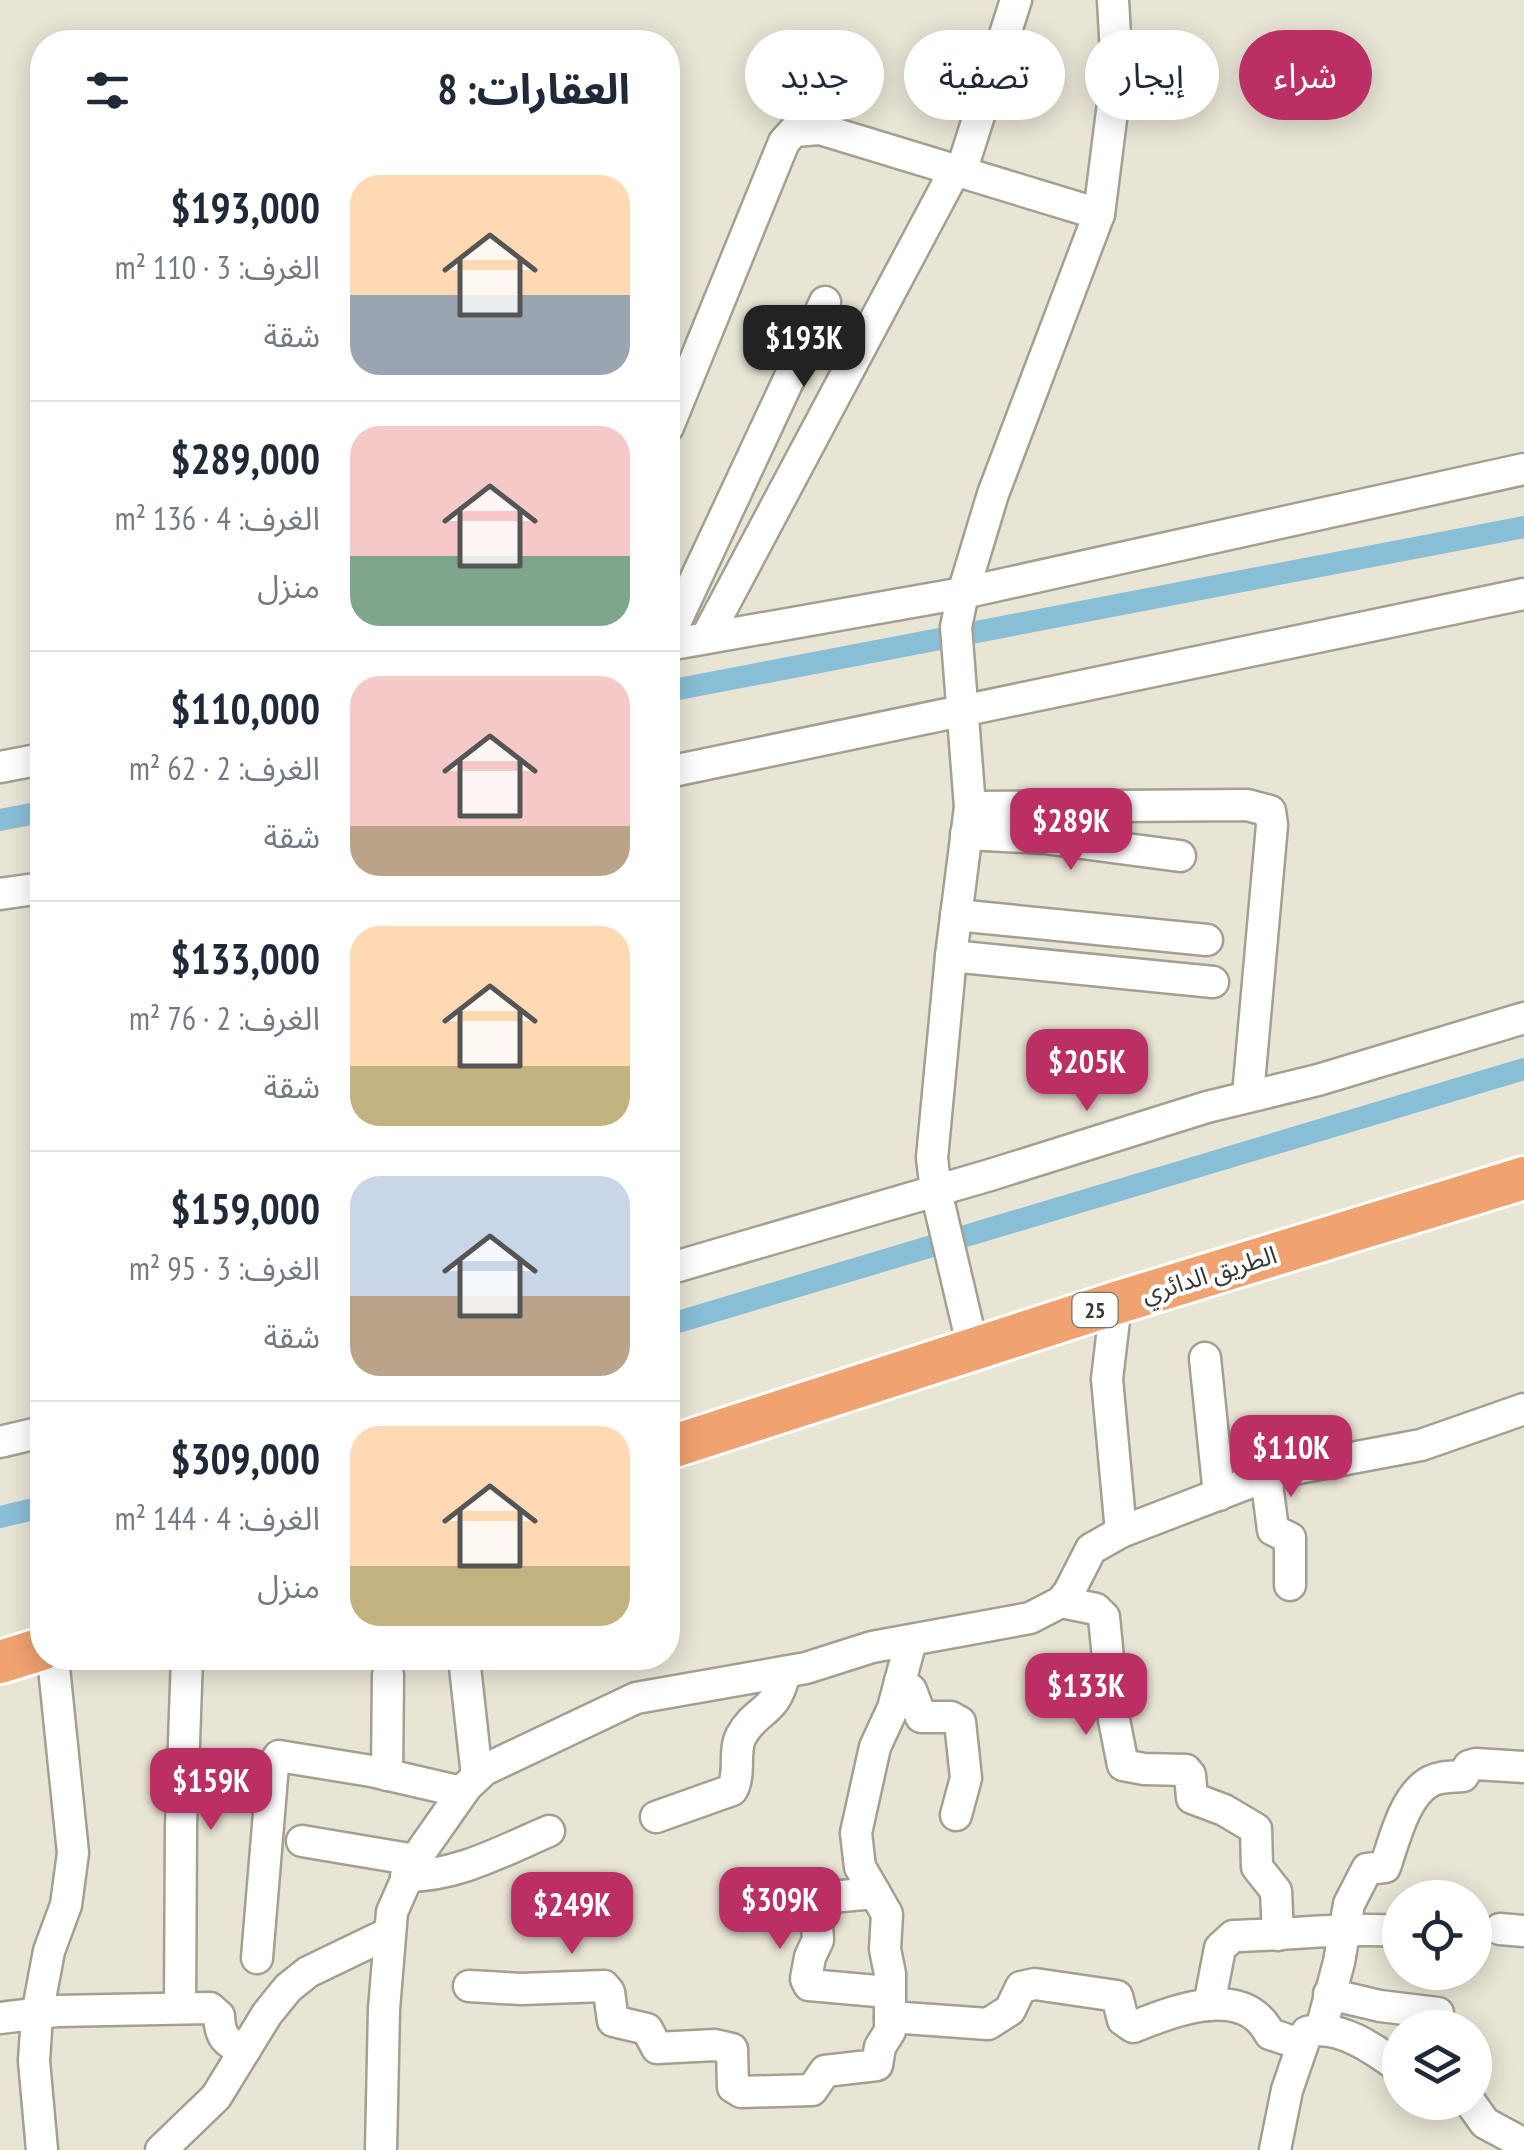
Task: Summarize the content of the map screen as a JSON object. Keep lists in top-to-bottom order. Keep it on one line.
{"streets":{"highway":["الطريق الدائري","25"]},"page":{"chip":["شراء","إيجار","تصفية","جديد"],"heading":"العقارات: 8","list":[{"name":"$193,000","note":"الغرف: 3 · 110 m² · شقة"},{"name":"$289,000","note":"الغرف: 4 · 136 m² · منزل"},{"name":"$110,000","note":"الغرف: 2 · 62 m² · شقة"},{"name":"$133,000","note":"الغرف: 2 · 76 m² · شقة"},{"name":"$159,000","note":"الغرف: 3 · 95 m² · شقة"},{"name":"$309,000","note":"الغرف: 4 · 144 m² · منزل"}],"price":["$193K","$289K","$205K","$110K","$133K","$159K","$309K","$249K"]}}
